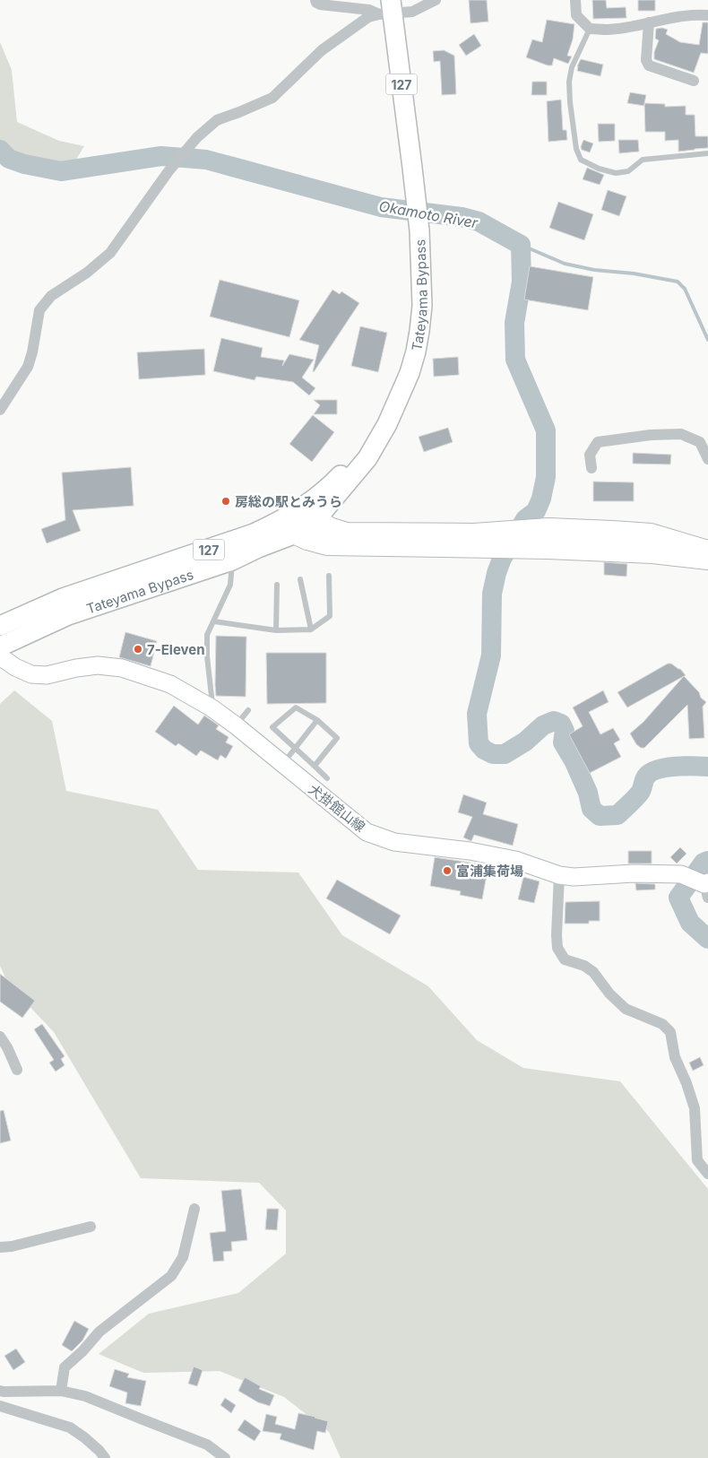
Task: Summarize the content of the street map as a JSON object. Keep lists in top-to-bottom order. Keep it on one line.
{"streets":{"highway":["127","Tateyama Bypass"],"main road":["犬掛館山線"]},"water":["Okamoto River"],"places":["房総の駅とみうら","7-Eleven","富浦集荷場"]}
